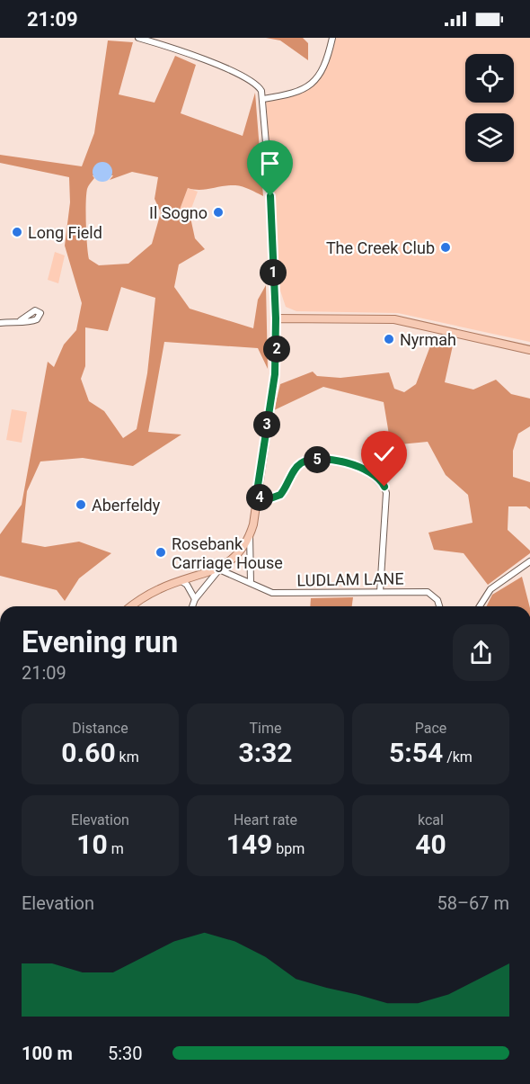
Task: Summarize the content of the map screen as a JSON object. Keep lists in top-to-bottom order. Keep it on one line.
{"streets":{"street":["LUDLAM LANE"]},"places":["Il Sogno","Long Field","The Creek Club","Nyrmah","Aberfeldy","Rosebank Carriage House"],"page":{"status":"21:09","pins":["1","2","3","5","4"],"heading":["Evening run","21:09"],"stats":[["Distance","0.60 km"],["Time","3:32"],["Pace","5:54 /km"],["Elevation","10 m"],["Heart rate","149 bpm"],["kcal","40"]],"chart":["Elevation","58–67 m"],"list":[{"name":"100 m","note":"5:30"}]}}
